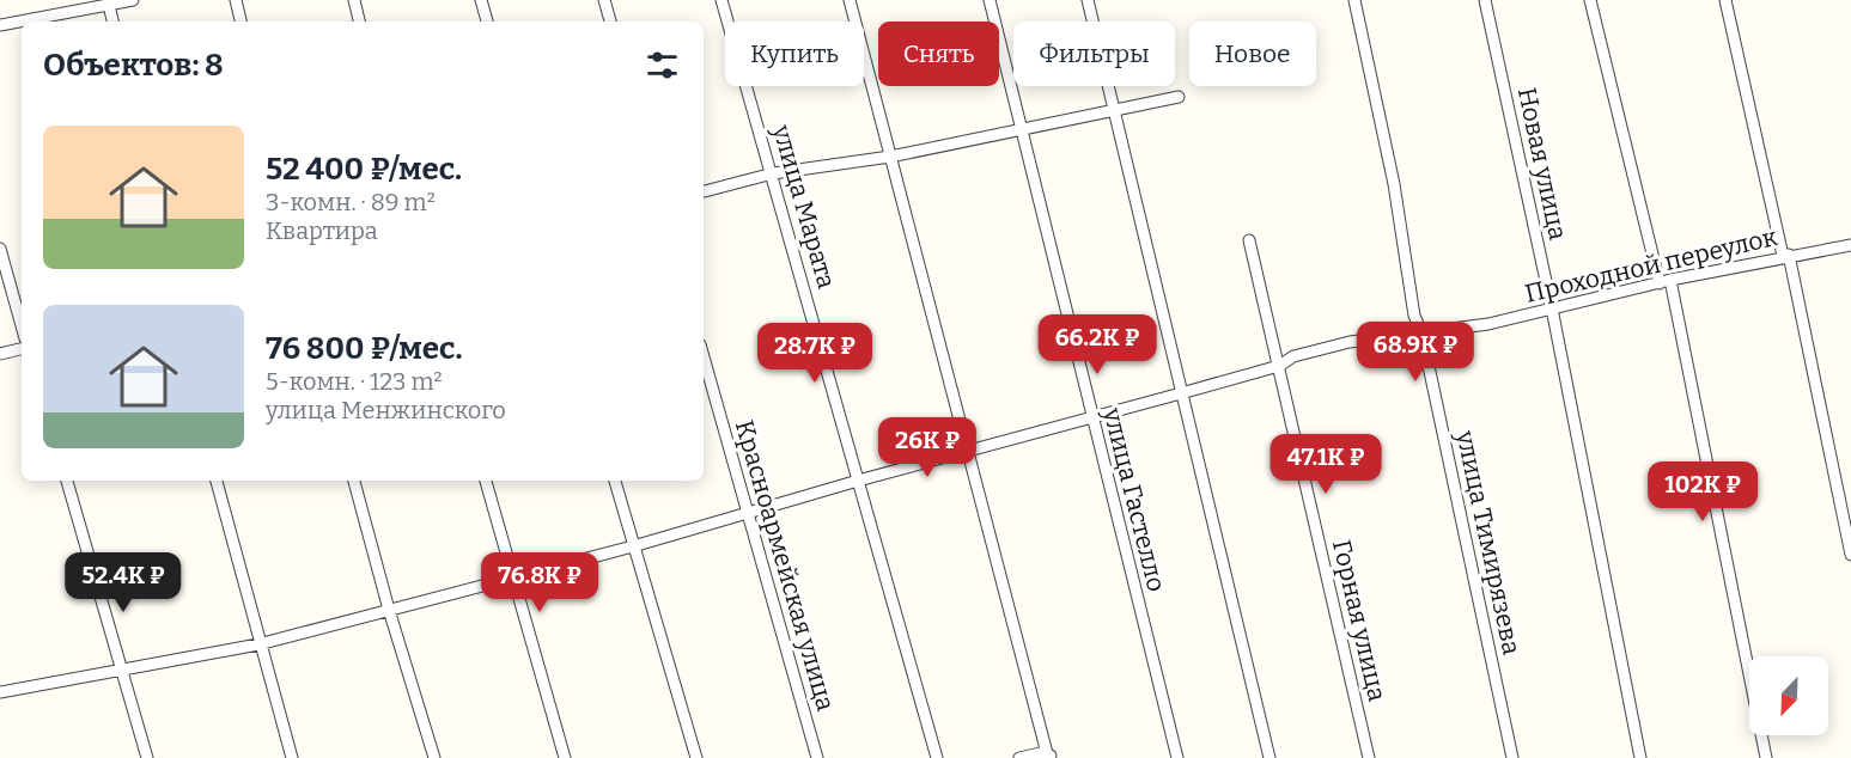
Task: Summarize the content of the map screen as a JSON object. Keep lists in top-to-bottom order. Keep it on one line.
{"streets":{"street":["Новая улица","улица Марата","Проходной переулок","улица Гастелло","улица Тимирязева","Красноармейская улица","Горная улица"]},"crossings":[["Новая улица","Проходной переулок"],["улица Марата","Проходной переулок"],["Проходной переулок","улица Гастелло"],["Проходной переулок","улица Тимирязева"],["Проходной переулок","Красноармейская улица"],["Проходной переулок","Горная улица"]],"north":"bottom left","page":{"chip":["Купить","Снять","Фильтры","Новое"],"heading":"Объектов: 8","list":[{"name":"52 400 ₽/мес.","note":"3-комн. · 89 m² · Квартира"},{"name":"76 800 ₽/мес.","note":"5-комн. · 123 m² · улица Менжинского"}],"price":["66.2K ₽","68.9K ₽","28.7K ₽","26K ₽","47.1K ₽","102K ₽","52.4K ₽","76.8K ₽"]}}
